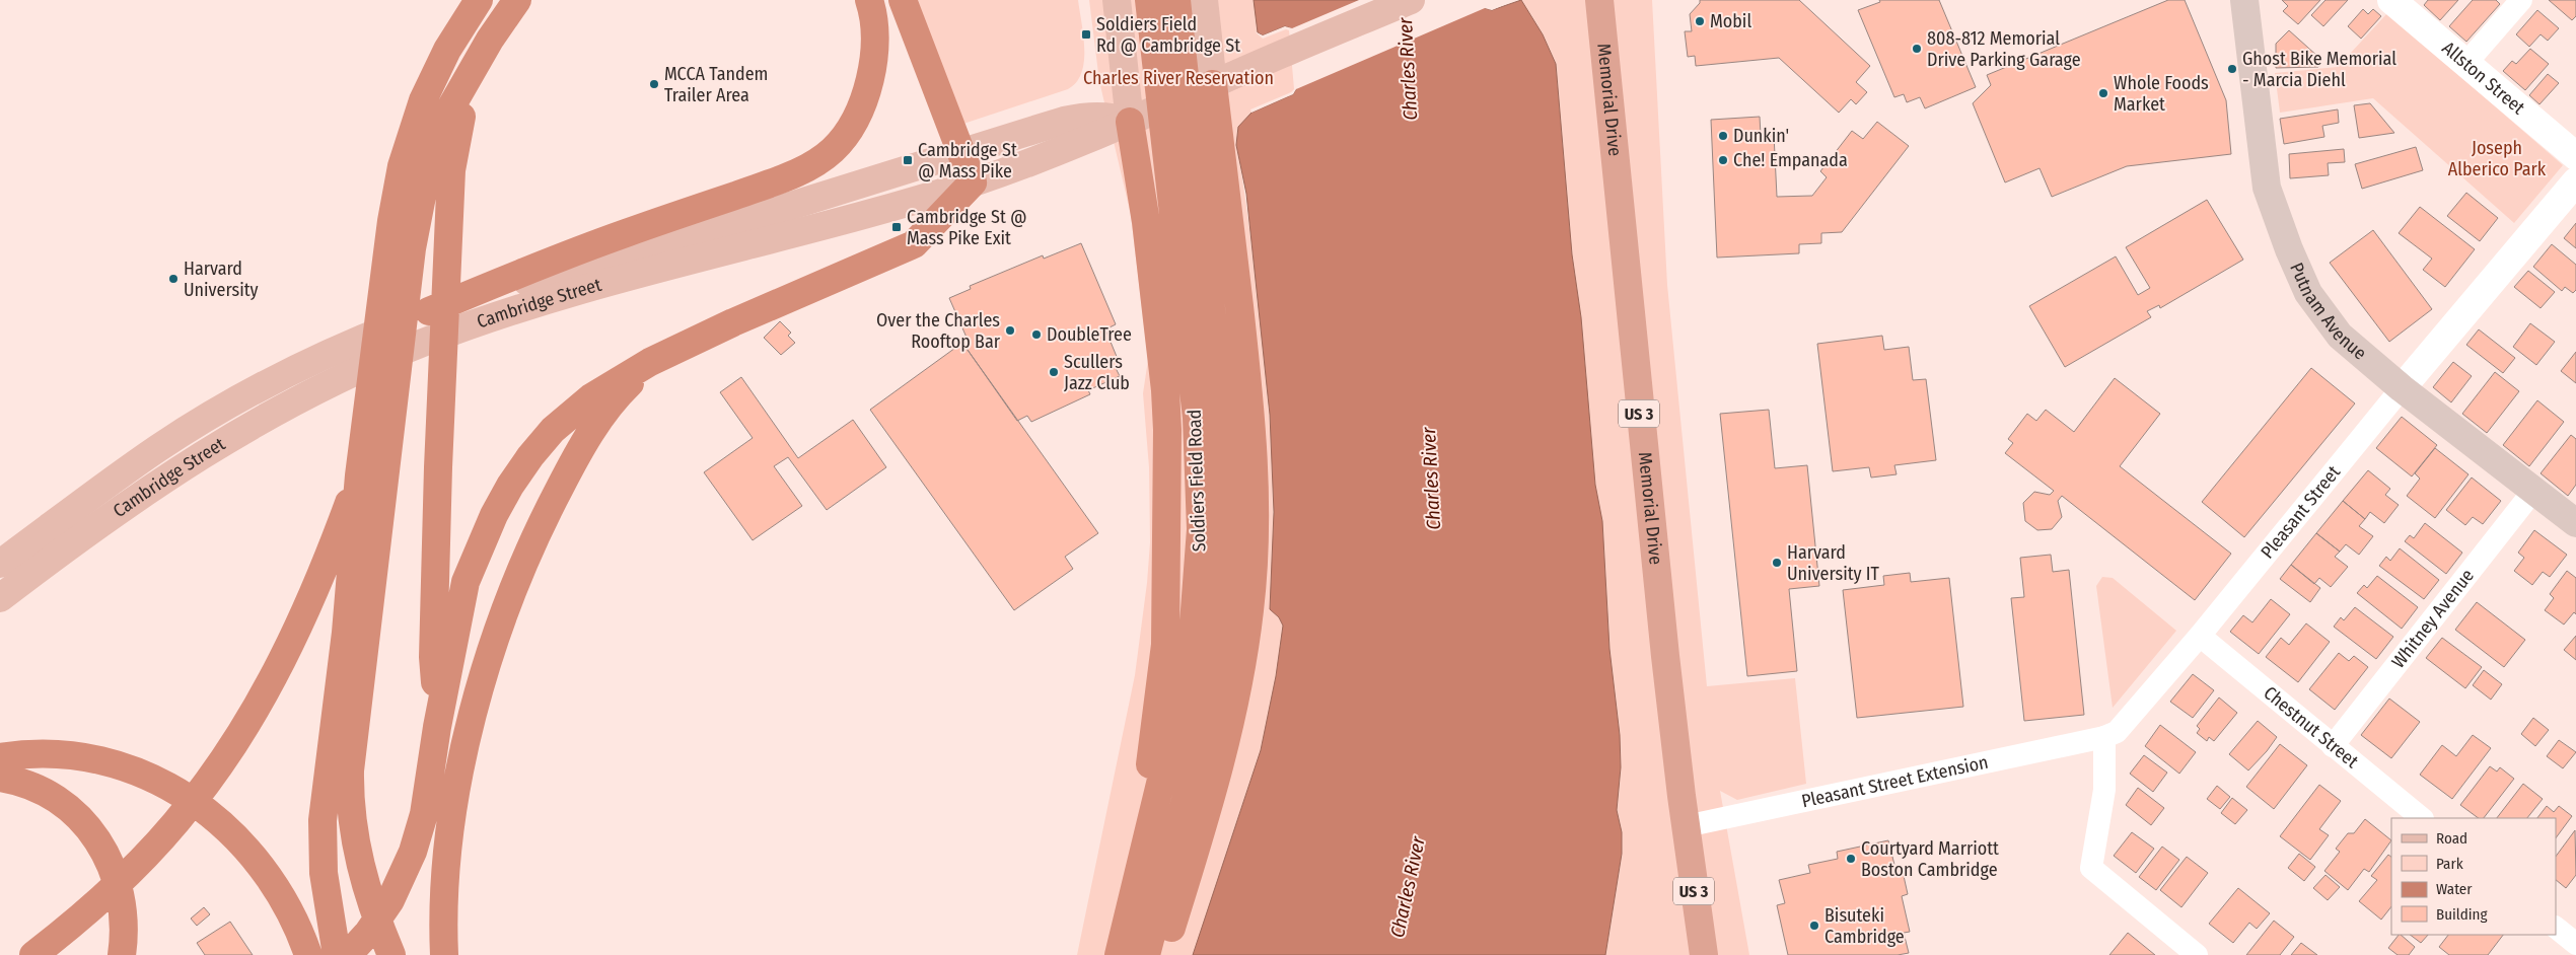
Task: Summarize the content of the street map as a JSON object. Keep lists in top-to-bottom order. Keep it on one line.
{"streets":{"highway":["Memorial Drive","US 3","Soldiers Field Road"],"main road":["Cambridge Street","Putnam Avenue"],"street":["Allston Street","Pleasant Street","Whitney Avenue","Chestnut Street","Pleasant Street Extension"]},"crossings":[["Memorial Drive","Pleasant Street Extension"],["Putnam Avenue","Pleasant Street"],["Putnam Avenue","Whitney Avenue"],["Pleasant Street","Chestnut Street"],["Pleasant Street","Pleasant Street Extension"],["Whitney Avenue","Chestnut Street"]],"water":["Charles River"],"parks":["Charles River Reservation","Joseph Alberico Park"],"places":{"other":["Mobil","808-812 Memorial Drive Parking Garage","Ghost Bike Memorial - Marcia Diehl","MCCA Tandem Trailer Area","Whole Foods Market","Dunkin'","Che! Empanada","Harvard University","Over the Charles Rooftop Bar","DoubleTree","Scullers Jazz Club","Harvard University IT","Courtyard Marriott Boston Cambridge","Bisuteki Cambridge"],"transit":["Soldiers Field Rd @ Cambridge St","Cambridge St @ Mass Pike","Cambridge St @ Mass Pike Exit"]},"legend":["Road","Park","Water","Building"]}
